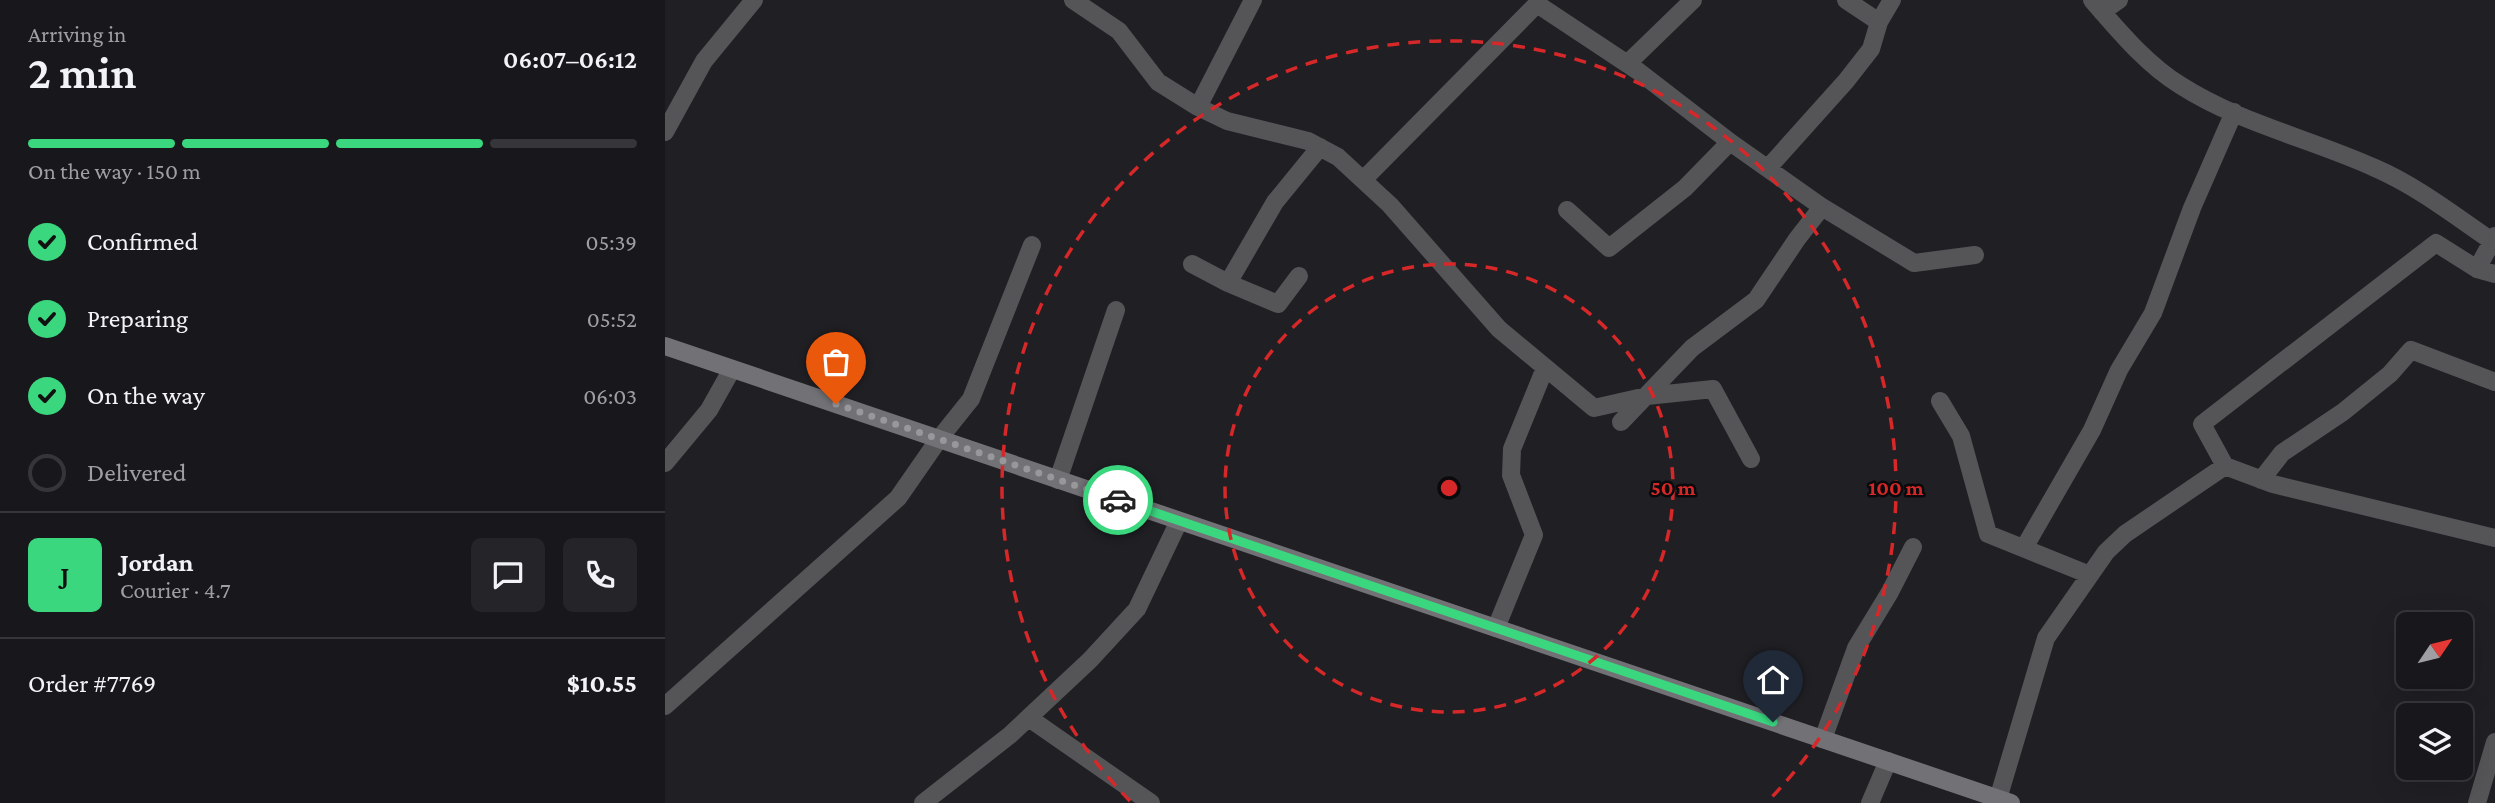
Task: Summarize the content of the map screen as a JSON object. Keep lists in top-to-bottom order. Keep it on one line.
{"north":"top right","page":{"heading":["2 min","Arriving in","06:07–06:12"],"panel":["Jordan","Courier · 4.7","Order #7769","$10.55"],"bar":"On the way · 150 m","list":[["Confirmed","05:39"],["Preparing","05:52"],["On the way","06:03"],"Delivered"],"round":"J"},"rings":["50 m","100 m"]}
